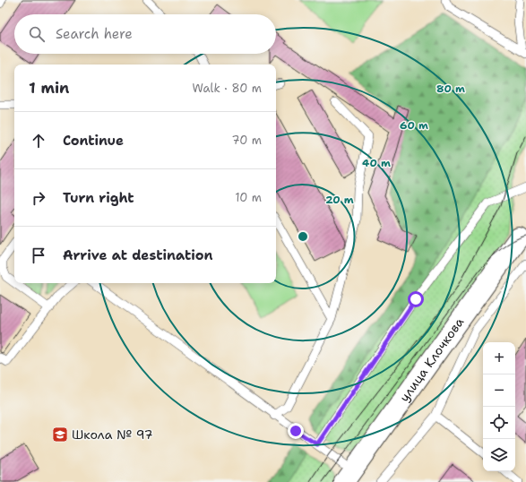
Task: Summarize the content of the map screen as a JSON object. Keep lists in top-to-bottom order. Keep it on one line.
{"streets":{"street":["улица Клочкова"]},"places":{"school or university":["Школа № 97"]},"page":{"search":"Search here","heading":["1 min","Walk · 80 m"],"list":[["Continue","70 m"],["Turn right","10 m"],"Arrive at destination"],"map_buttons":["+","−"]},"rings":["80 m","60 m","40 m","20 m"]}
